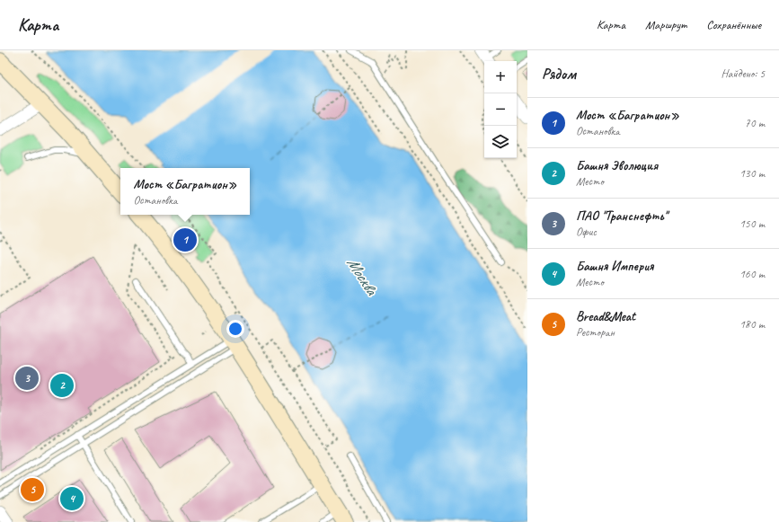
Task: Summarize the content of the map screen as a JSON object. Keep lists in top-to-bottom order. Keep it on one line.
{"water":["Москва"],"page":{"header":"Карта","nav":["Карта","Маршрут","Сохранённые"],"heading":["Рядом","Найдено: 5"],"map_buttons":["+","−"],"list":[{"mark":"1","name":"Мост «Багратион»","note":"Остановка","value":"70 m"},{"mark":"2","name":"Башня Эволюция","note":"Место","value":"130 m"},{"mark":"3","name":"ПАО \"Транснефть\"","note":"Офис","value":"150 m"},{"mark":"4","name":"Башня Империя","note":"Место","value":"160 m"},{"mark":"5","name":"Bread&Meat","note":"Ресторан","value":"180 m"}],"popup":["Мост «Багратион»","Остановка"],"pins":["1","3","2","5","4"]}}
